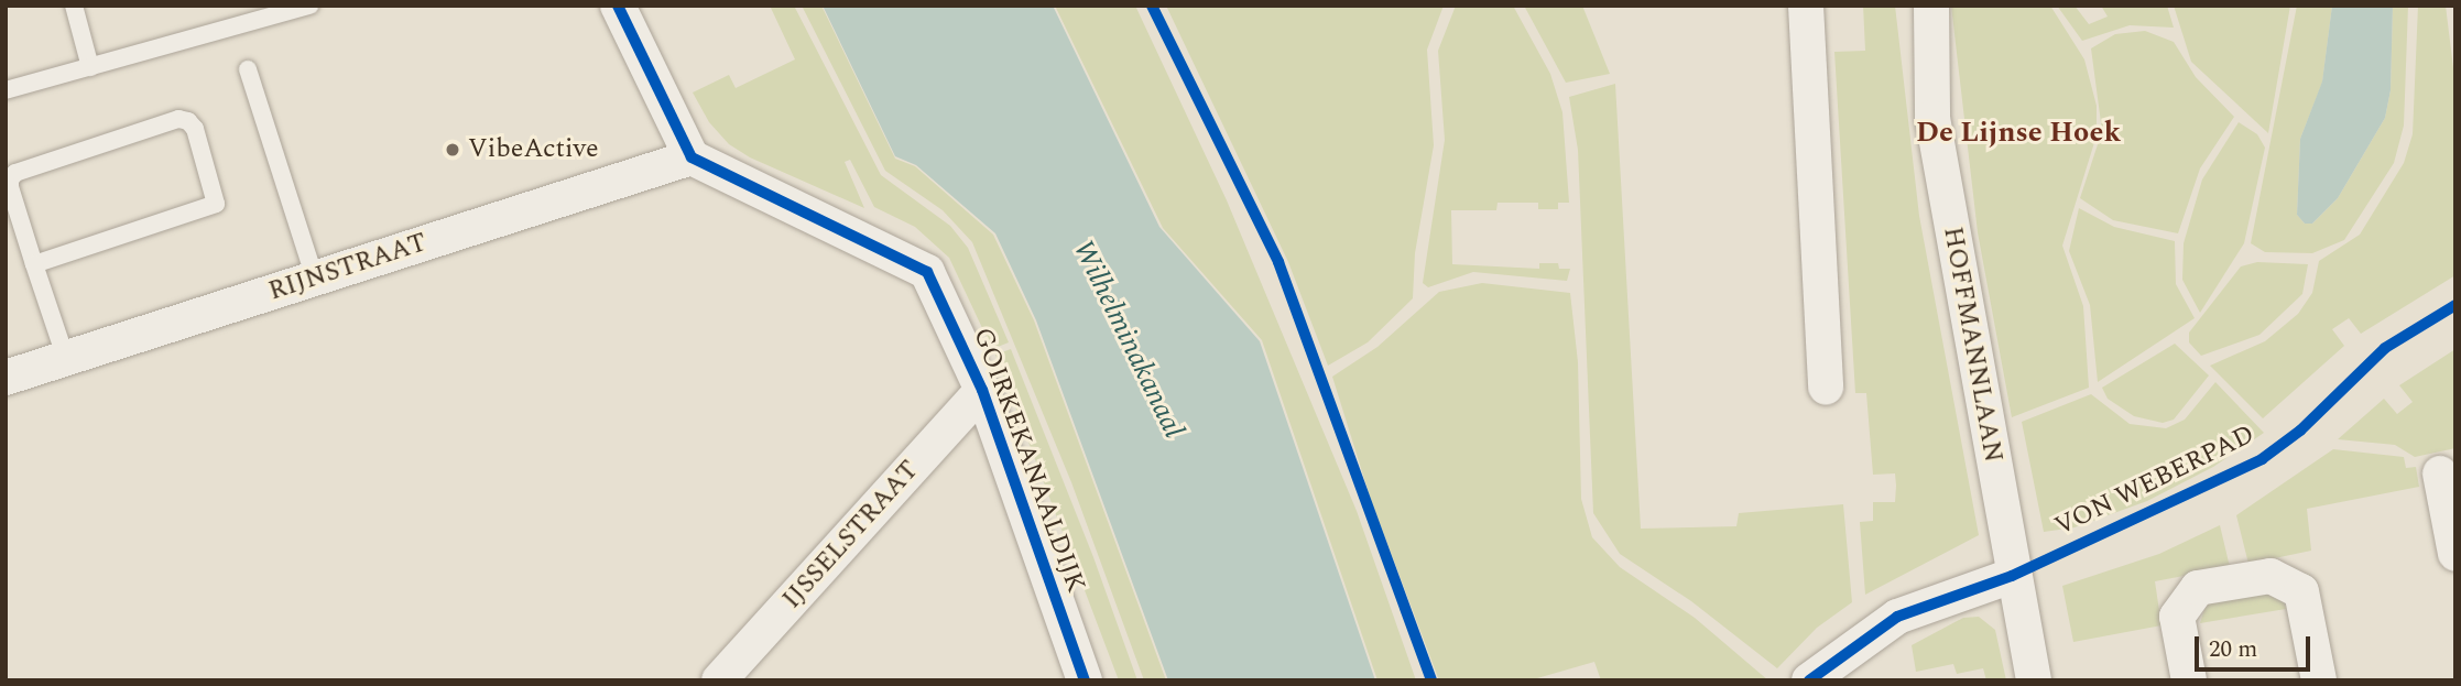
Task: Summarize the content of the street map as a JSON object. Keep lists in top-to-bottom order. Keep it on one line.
{"streets":{"street":["RIJNSTRAAT","HOFFMANNLAAN","GOIRKEKANAALDIJK","IJSSELSTRAAT"],"cycle path":["VON WEBERPAD"]},"crossings":[["RIJNSTRAAT","GOIRKEKANAALDIJK"],["GOIRKEKANAALDIJK","IJSSELSTRAAT"]],"districts":["De Lijnse Hoek"],"water":["Wilhelminakanaal"],"places":["VibeActive"],"scale_bar":"20 m"}
